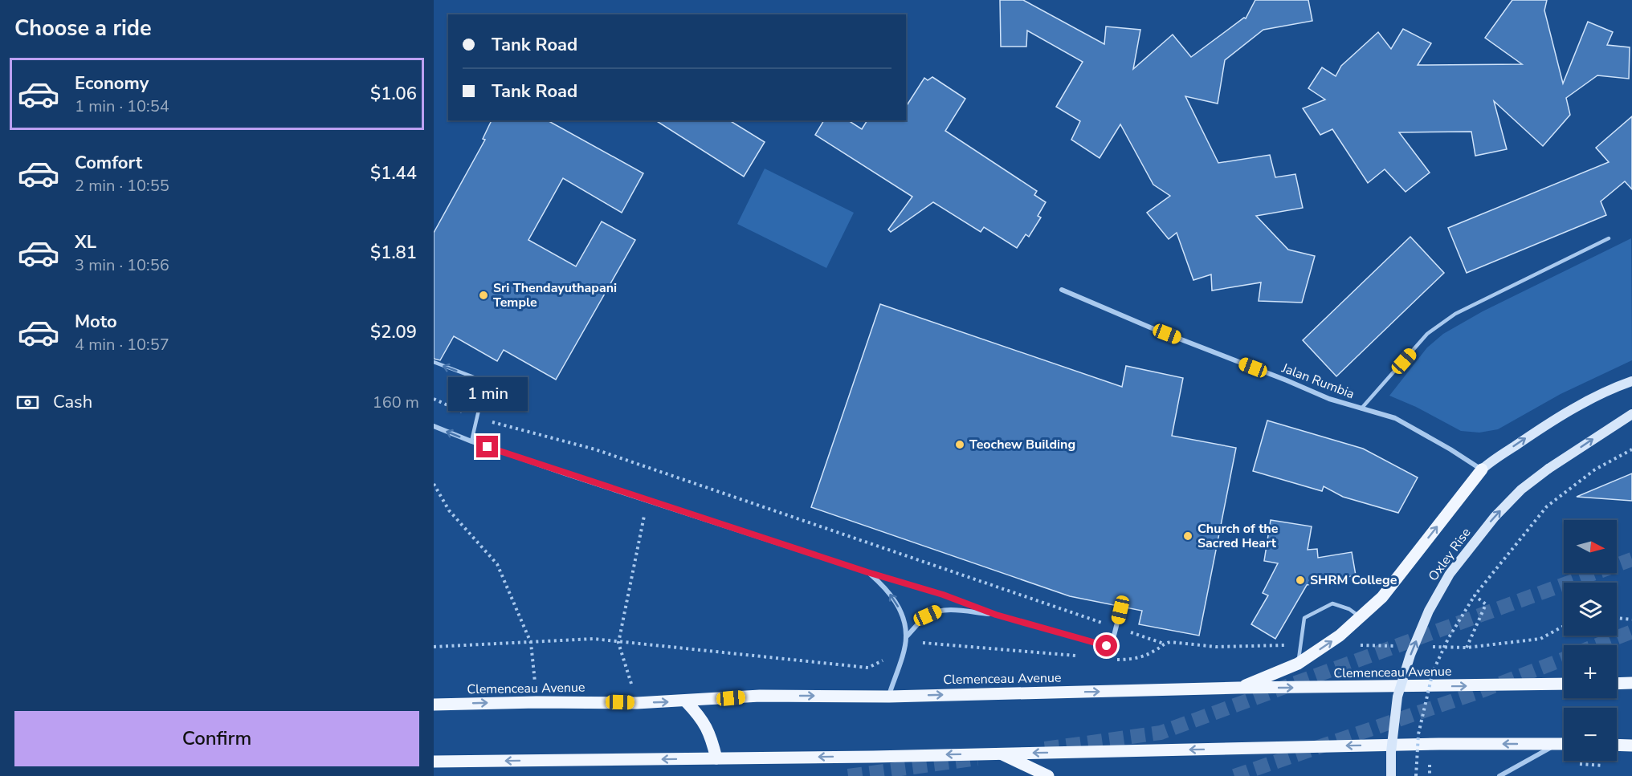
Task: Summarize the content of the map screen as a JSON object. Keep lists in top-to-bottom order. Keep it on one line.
{"streets":{"main road":["Oxley Rise","Clemenceau Avenue"],"street":["Jalan Rumbia"]},"places":["Sri Thendayuthapani Temple","Teochew Building","Church of the Sacred Heart","SHRM College"],"north":"right","page":{"heading":"Choose a ride","banner":["Tank Road","Tank Road"],"list":[{"name":"Economy","note":"1 min · 10:54","value":"$1.06"},{"name":"Comfort","note":"2 min · 10:55","value":"$1.44"},{"name":"XL","note":"3 min · 10:56","value":"$1.81"},{"name":"Moto","note":"4 min · 10:57","value":"$2.09"}],"pay":["Cash","160 m"],"bubble":"1 min","map_buttons":["+","−"],"buttons":"Confirm"}}
